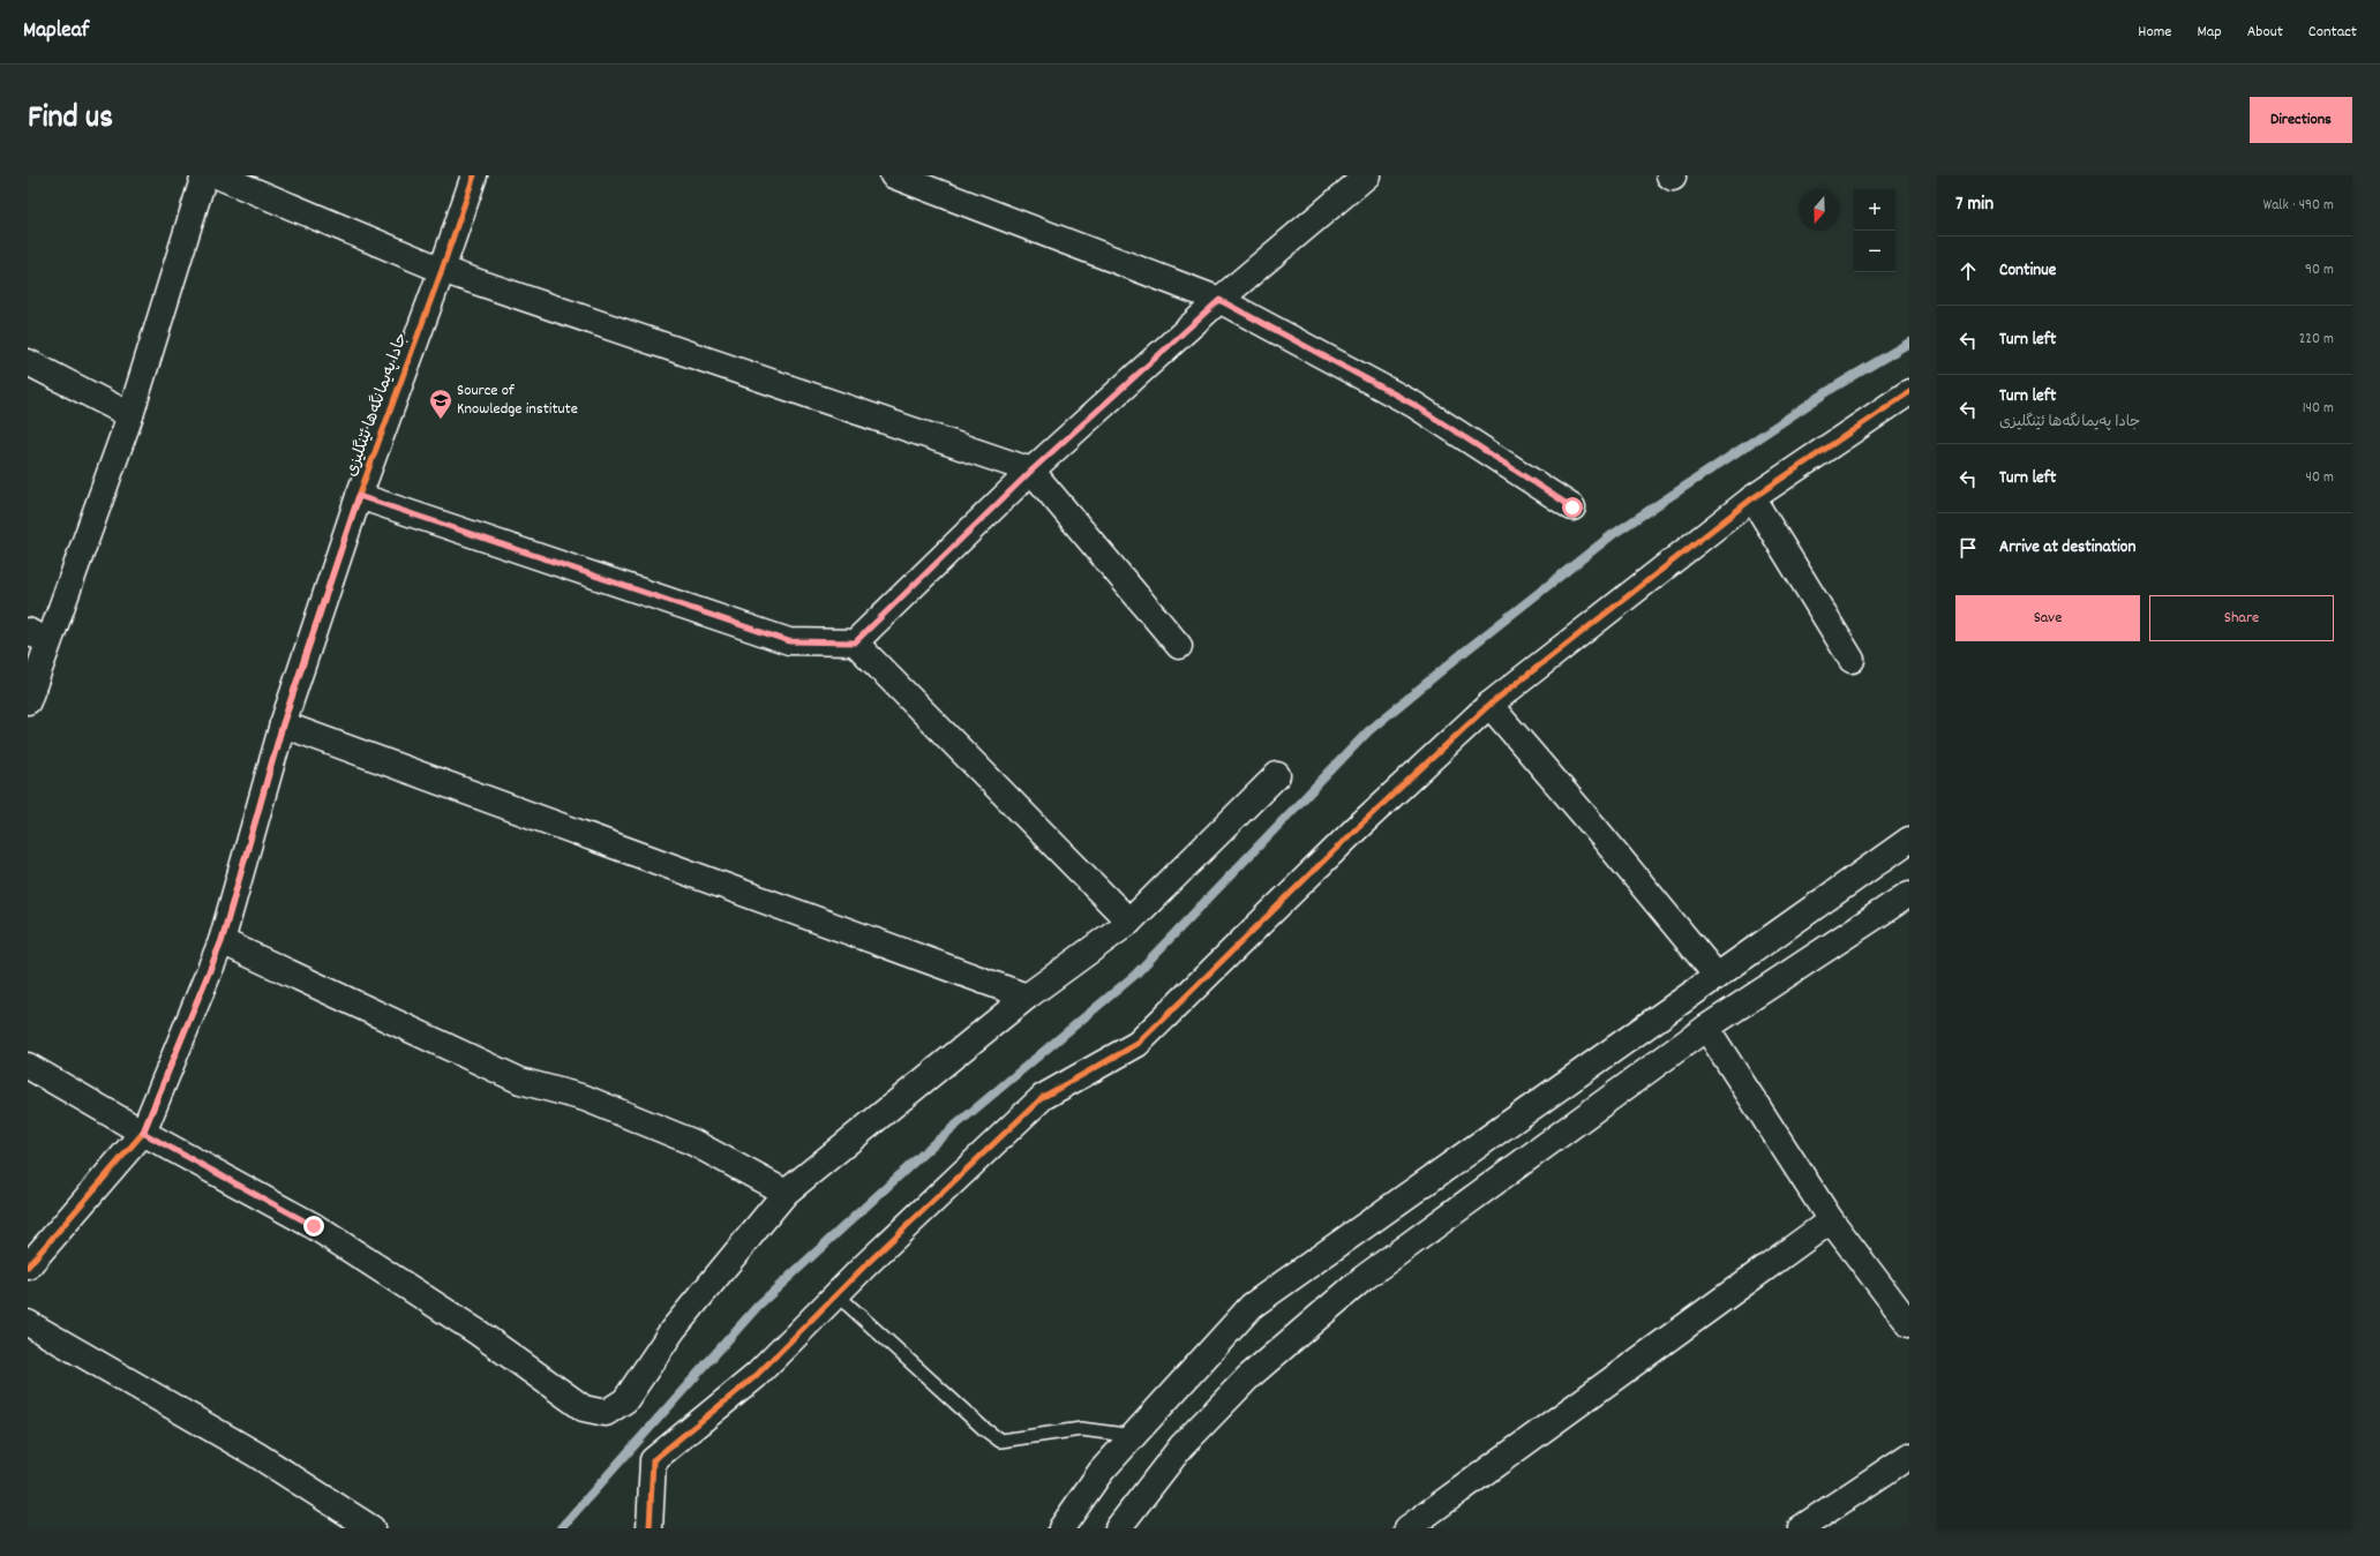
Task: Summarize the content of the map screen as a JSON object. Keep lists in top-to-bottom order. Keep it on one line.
{"streets":{"street":["جادا په‌يمانگه‌ها ئێنگليزى"]},"places":{"school or university":["Source of Knowledge institute"]},"north":"bottom","page":{"header":"Mapleaf","nav":["Home","Map","About","Contact"],"title":"Find us","buttons":["Directions",["Save","Share"]],"heading":["7 min","Walk · 490 m"],"map_buttons":["+","−"],"list":[["Continue","90 m"],["Turn left","220 m"],["Turn left","جادا په‌يمانگه‌ها ئێنگليزى","140 m"],["Turn left","40 m"],"Arrive at destination"]}}
